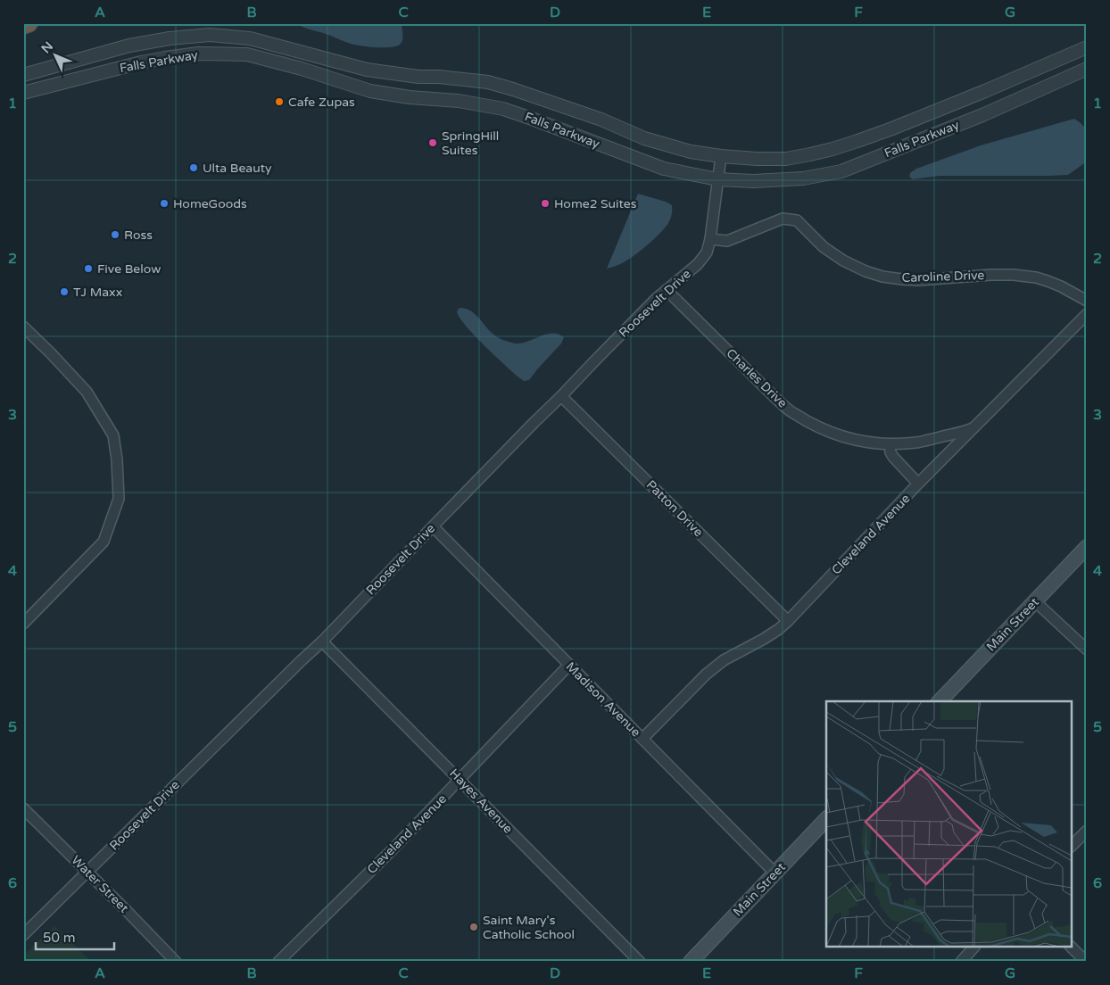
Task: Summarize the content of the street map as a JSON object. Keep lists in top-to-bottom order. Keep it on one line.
{"streets":{"main road":["Main Street"],"street":["Falls Parkway","Caroline Drive","Roosevelt Drive","Charles Drive","Patton Drive","Cleveland Avenue","Madison Avenue","Hayes Avenue","Water Street"]},"crossings":[["Falls Parkway","Roosevelt Drive"],["Caroline Drive","Roosevelt Drive"],["Roosevelt Drive","Charles Drive"],["Roosevelt Drive","Patton Drive"],["Roosevelt Drive","Madison Avenue"],["Roosevelt Drive","Hayes Avenue"],["Roosevelt Drive","Water Street"],["Charles Drive","Cleveland Avenue"],["Patton Drive","Cleveland Avenue"],["Cleveland Avenue","Madison Avenue"],["Cleveland Avenue","Hayes Avenue"],["Main Street","Madison Avenue"]],"places":["Cafe Zupas","SpringHill Suites","Ulta Beauty","HomeGoods","Home2 Suites","Ross","Five Below","TJ Maxx","Saint Mary's Catholic School"],"scale_bar":"50 m","north":"top left","grid":{"columns":["A","B","C","D","E","F","G"],"rows":["1","2","3","4","5","6"]}}
